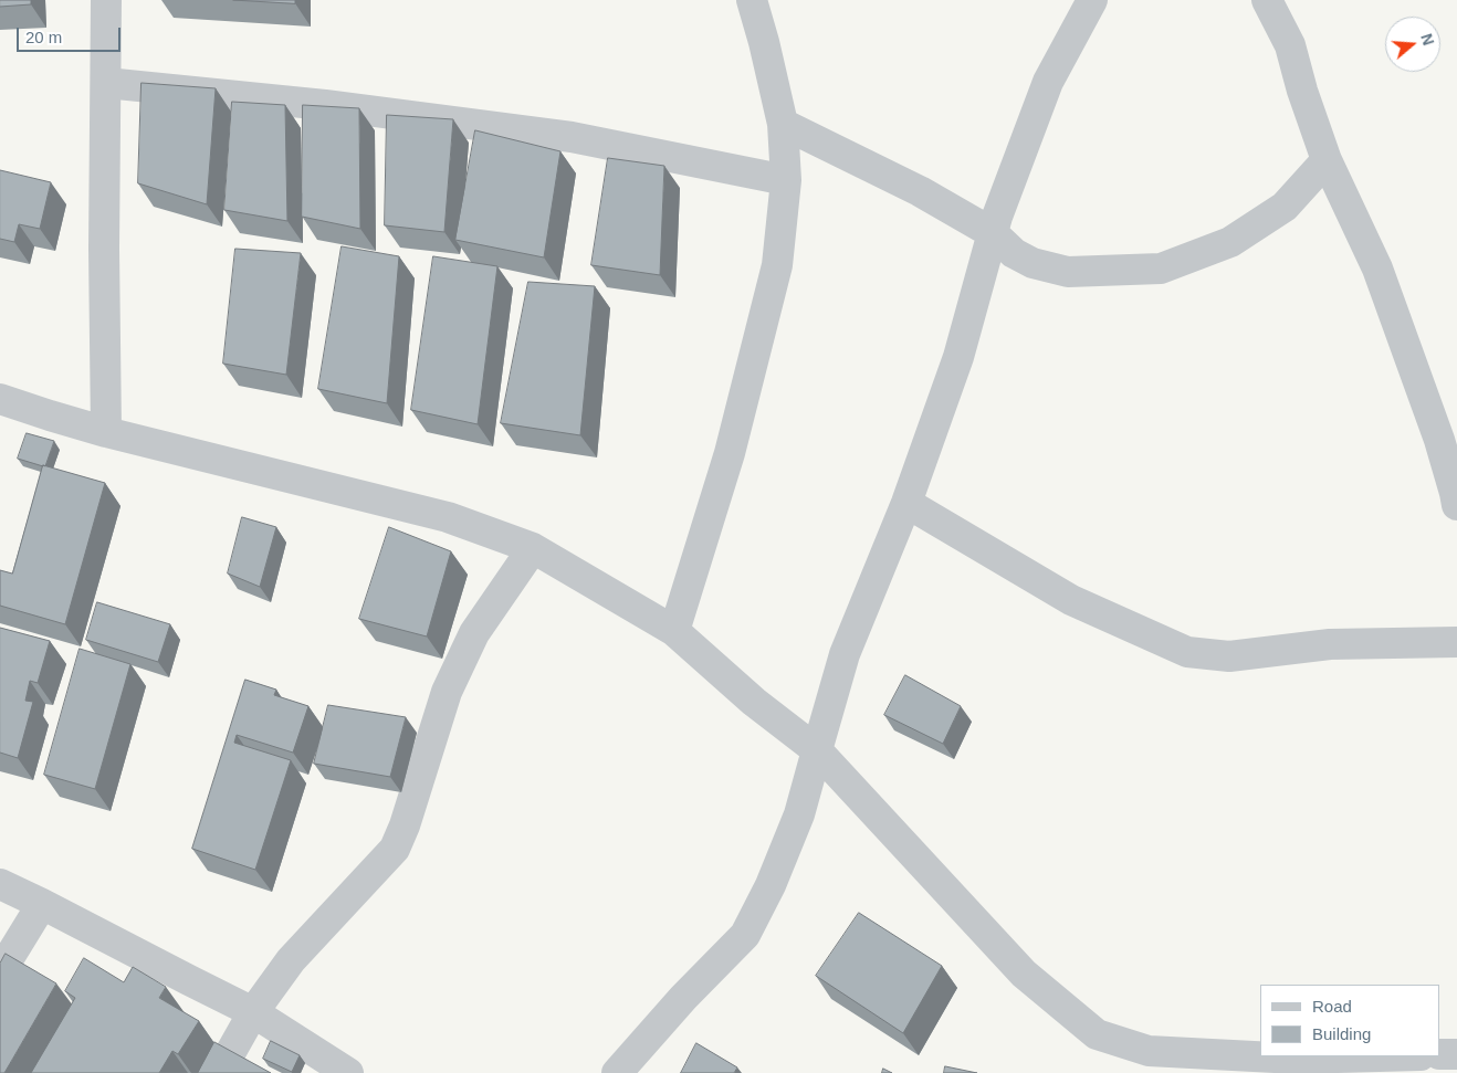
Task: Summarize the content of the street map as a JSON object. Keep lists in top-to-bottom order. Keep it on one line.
{"legend":["Road","Building"],"scale_bar":"20 m","north":"right"}
